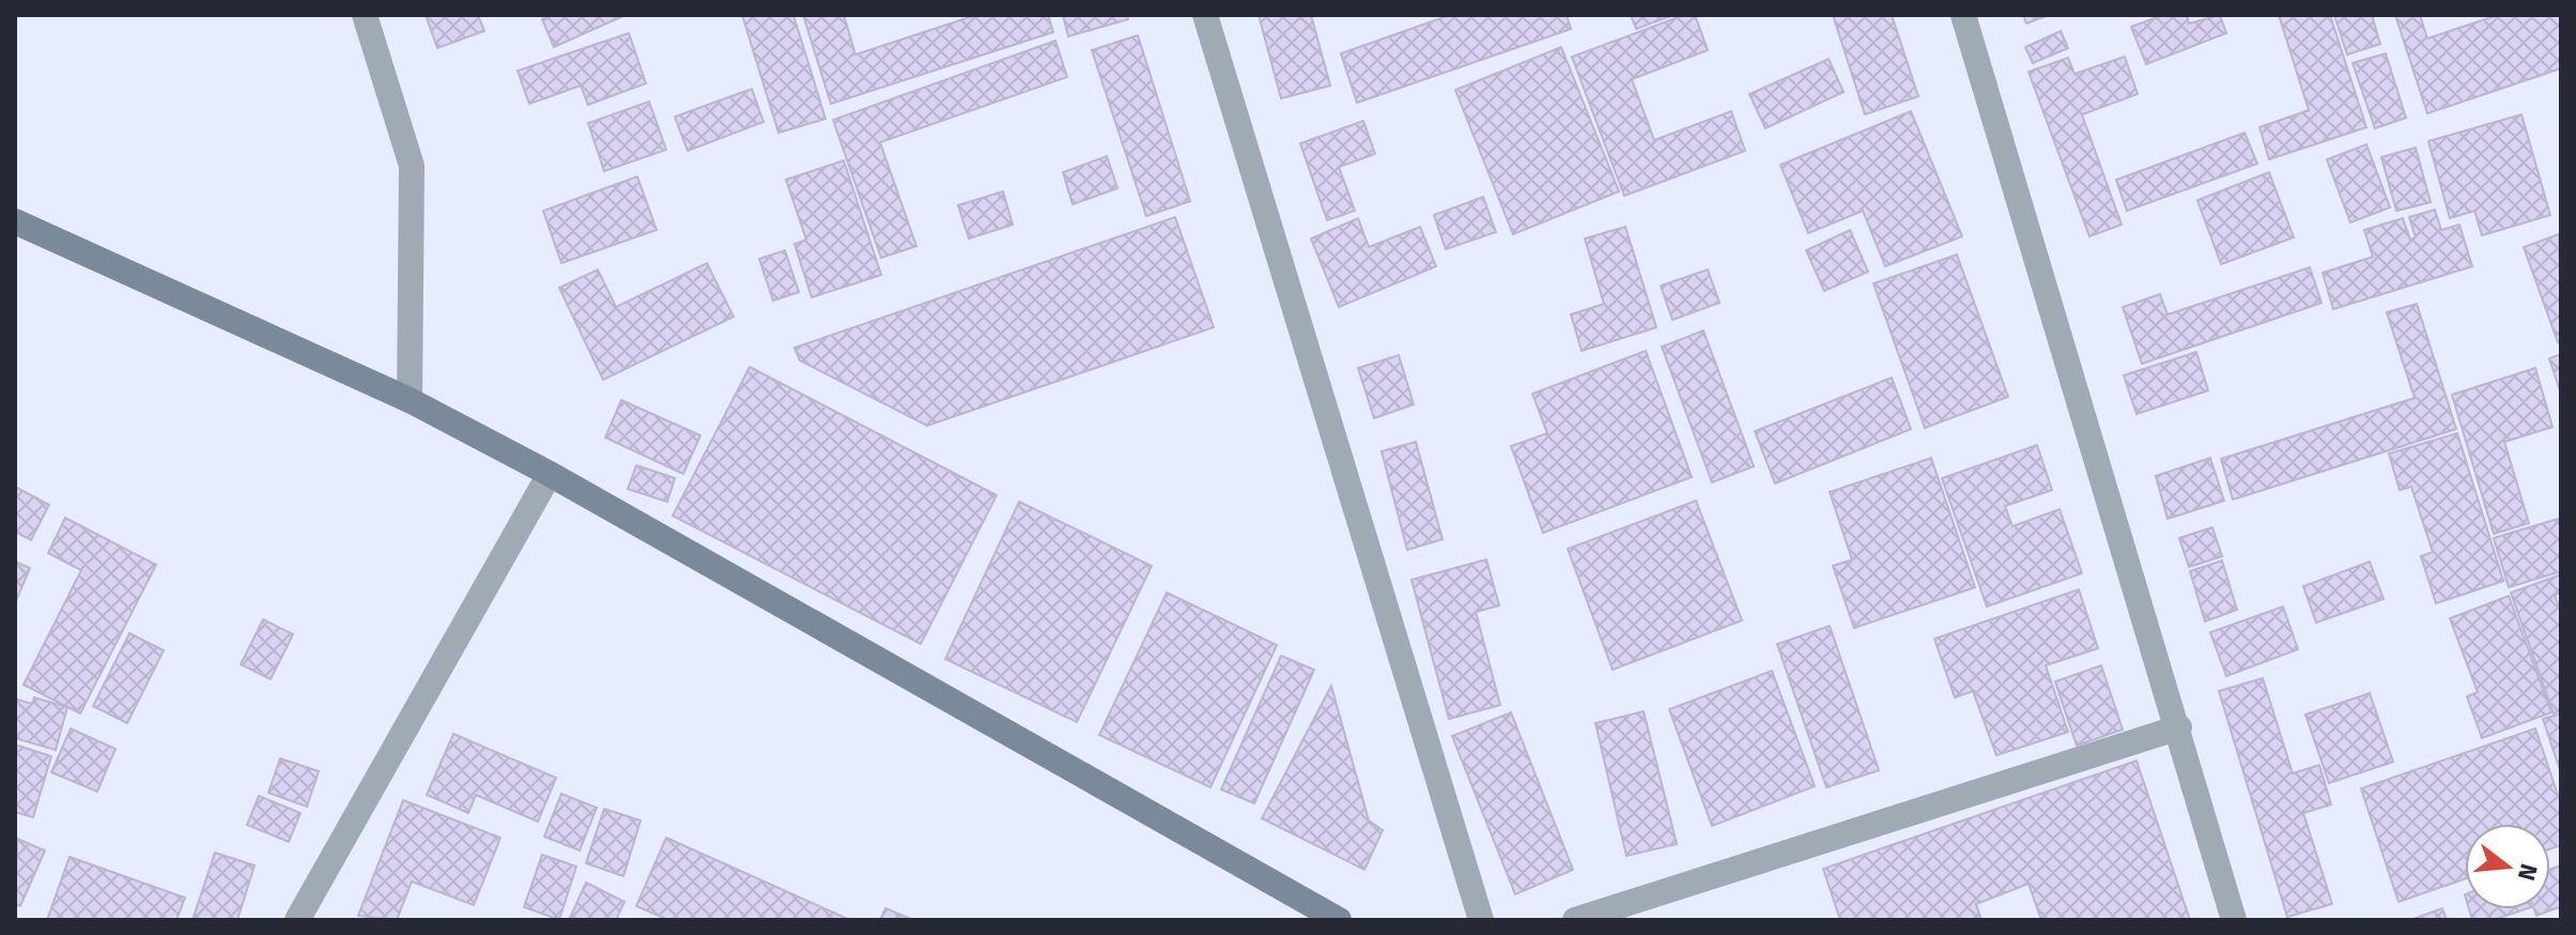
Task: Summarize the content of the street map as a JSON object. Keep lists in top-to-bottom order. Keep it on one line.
{"north":"right"}
